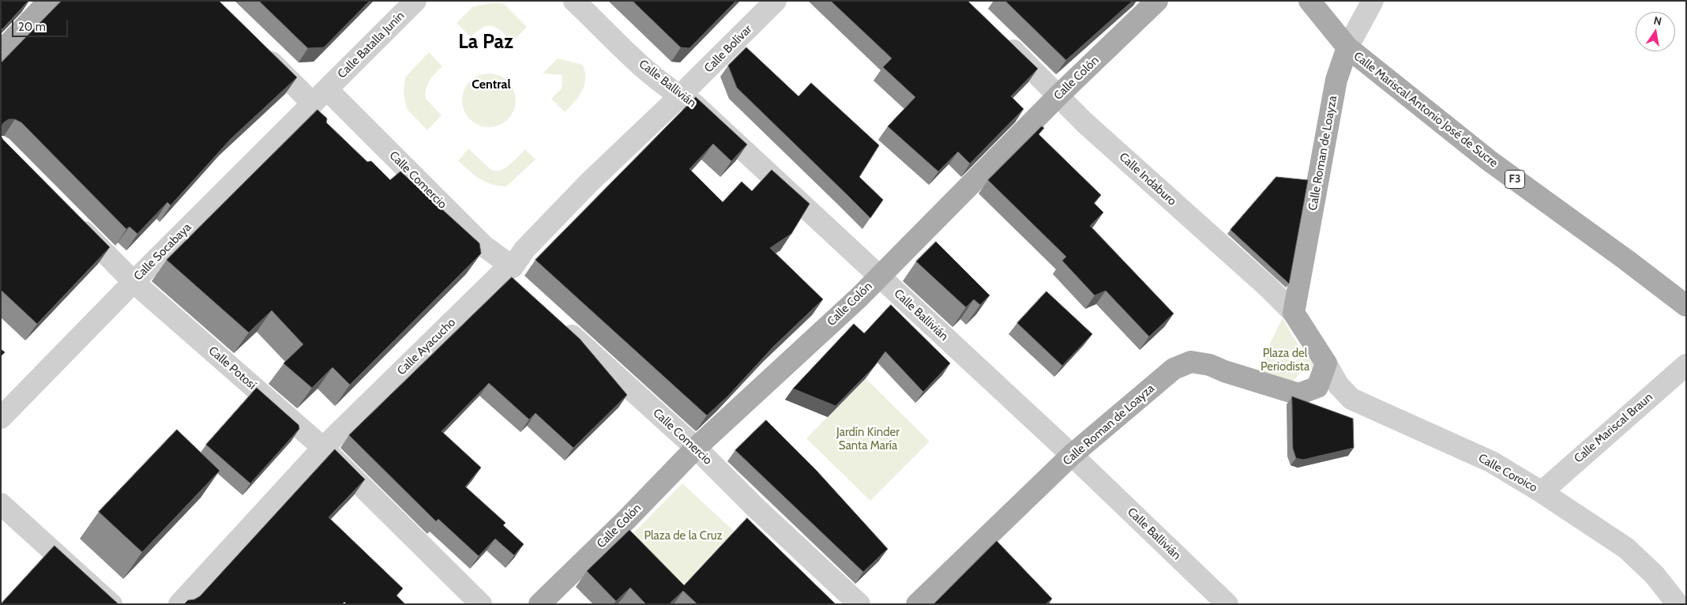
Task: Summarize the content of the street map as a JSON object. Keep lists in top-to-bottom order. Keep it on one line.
{"streets":{"main road":["Calle Colón","Calle Mariscal Antonio José de Sucre","Calle Roman de Loayza","Calle Indaburo","F3"],"street":["Calle Batalla Junín","Calle Bolívar","Calle Ballivián","Calle Comercio","Calle Socabaya","Calle Ayacucho","Calle Potosí","Calle Mariscal Braun","Calle Coroico"]},"crossings":[["Calle Batalla Junín","Calle Comercio"],["Calle Batalla Junín","Calle Socabaya"],["Calle Bolívar","Calle Ballivián"],["Calle Bolívar","Calle Ayacucho"],["Calle Colón","Calle Ballivián"],["Calle Colón","Calle Indaburo"],["Calle Colón","Calle Comercio"],["Calle Ballivián","Calle Roman de Loayza"],["Calle Ballivián","Calle Ayacucho"],["Calle Mariscal Antonio José de Sucre","Calle Roman de Loayza"],["Calle Roman de Loayza","Calle Indaburo"],["Calle Roman de Loayza","Calle Coroico"],["Calle Indaburo","Calle Coroico"],["Calle Comercio","Calle Socabaya"],["Calle Comercio","Calle Ayacucho"],["Calle Socabaya","Calle Potosí"],["Calle Ayacucho","Calle Potosí"],["Calle Mariscal Braun","Calle Coroico"]],"districts":["La Paz","Central"],"parks":["Plaza del Periodista","Jardín Kinder Santa María","Plaza de la Cruz"],"scale_bar":"20 m","north":"top"}
